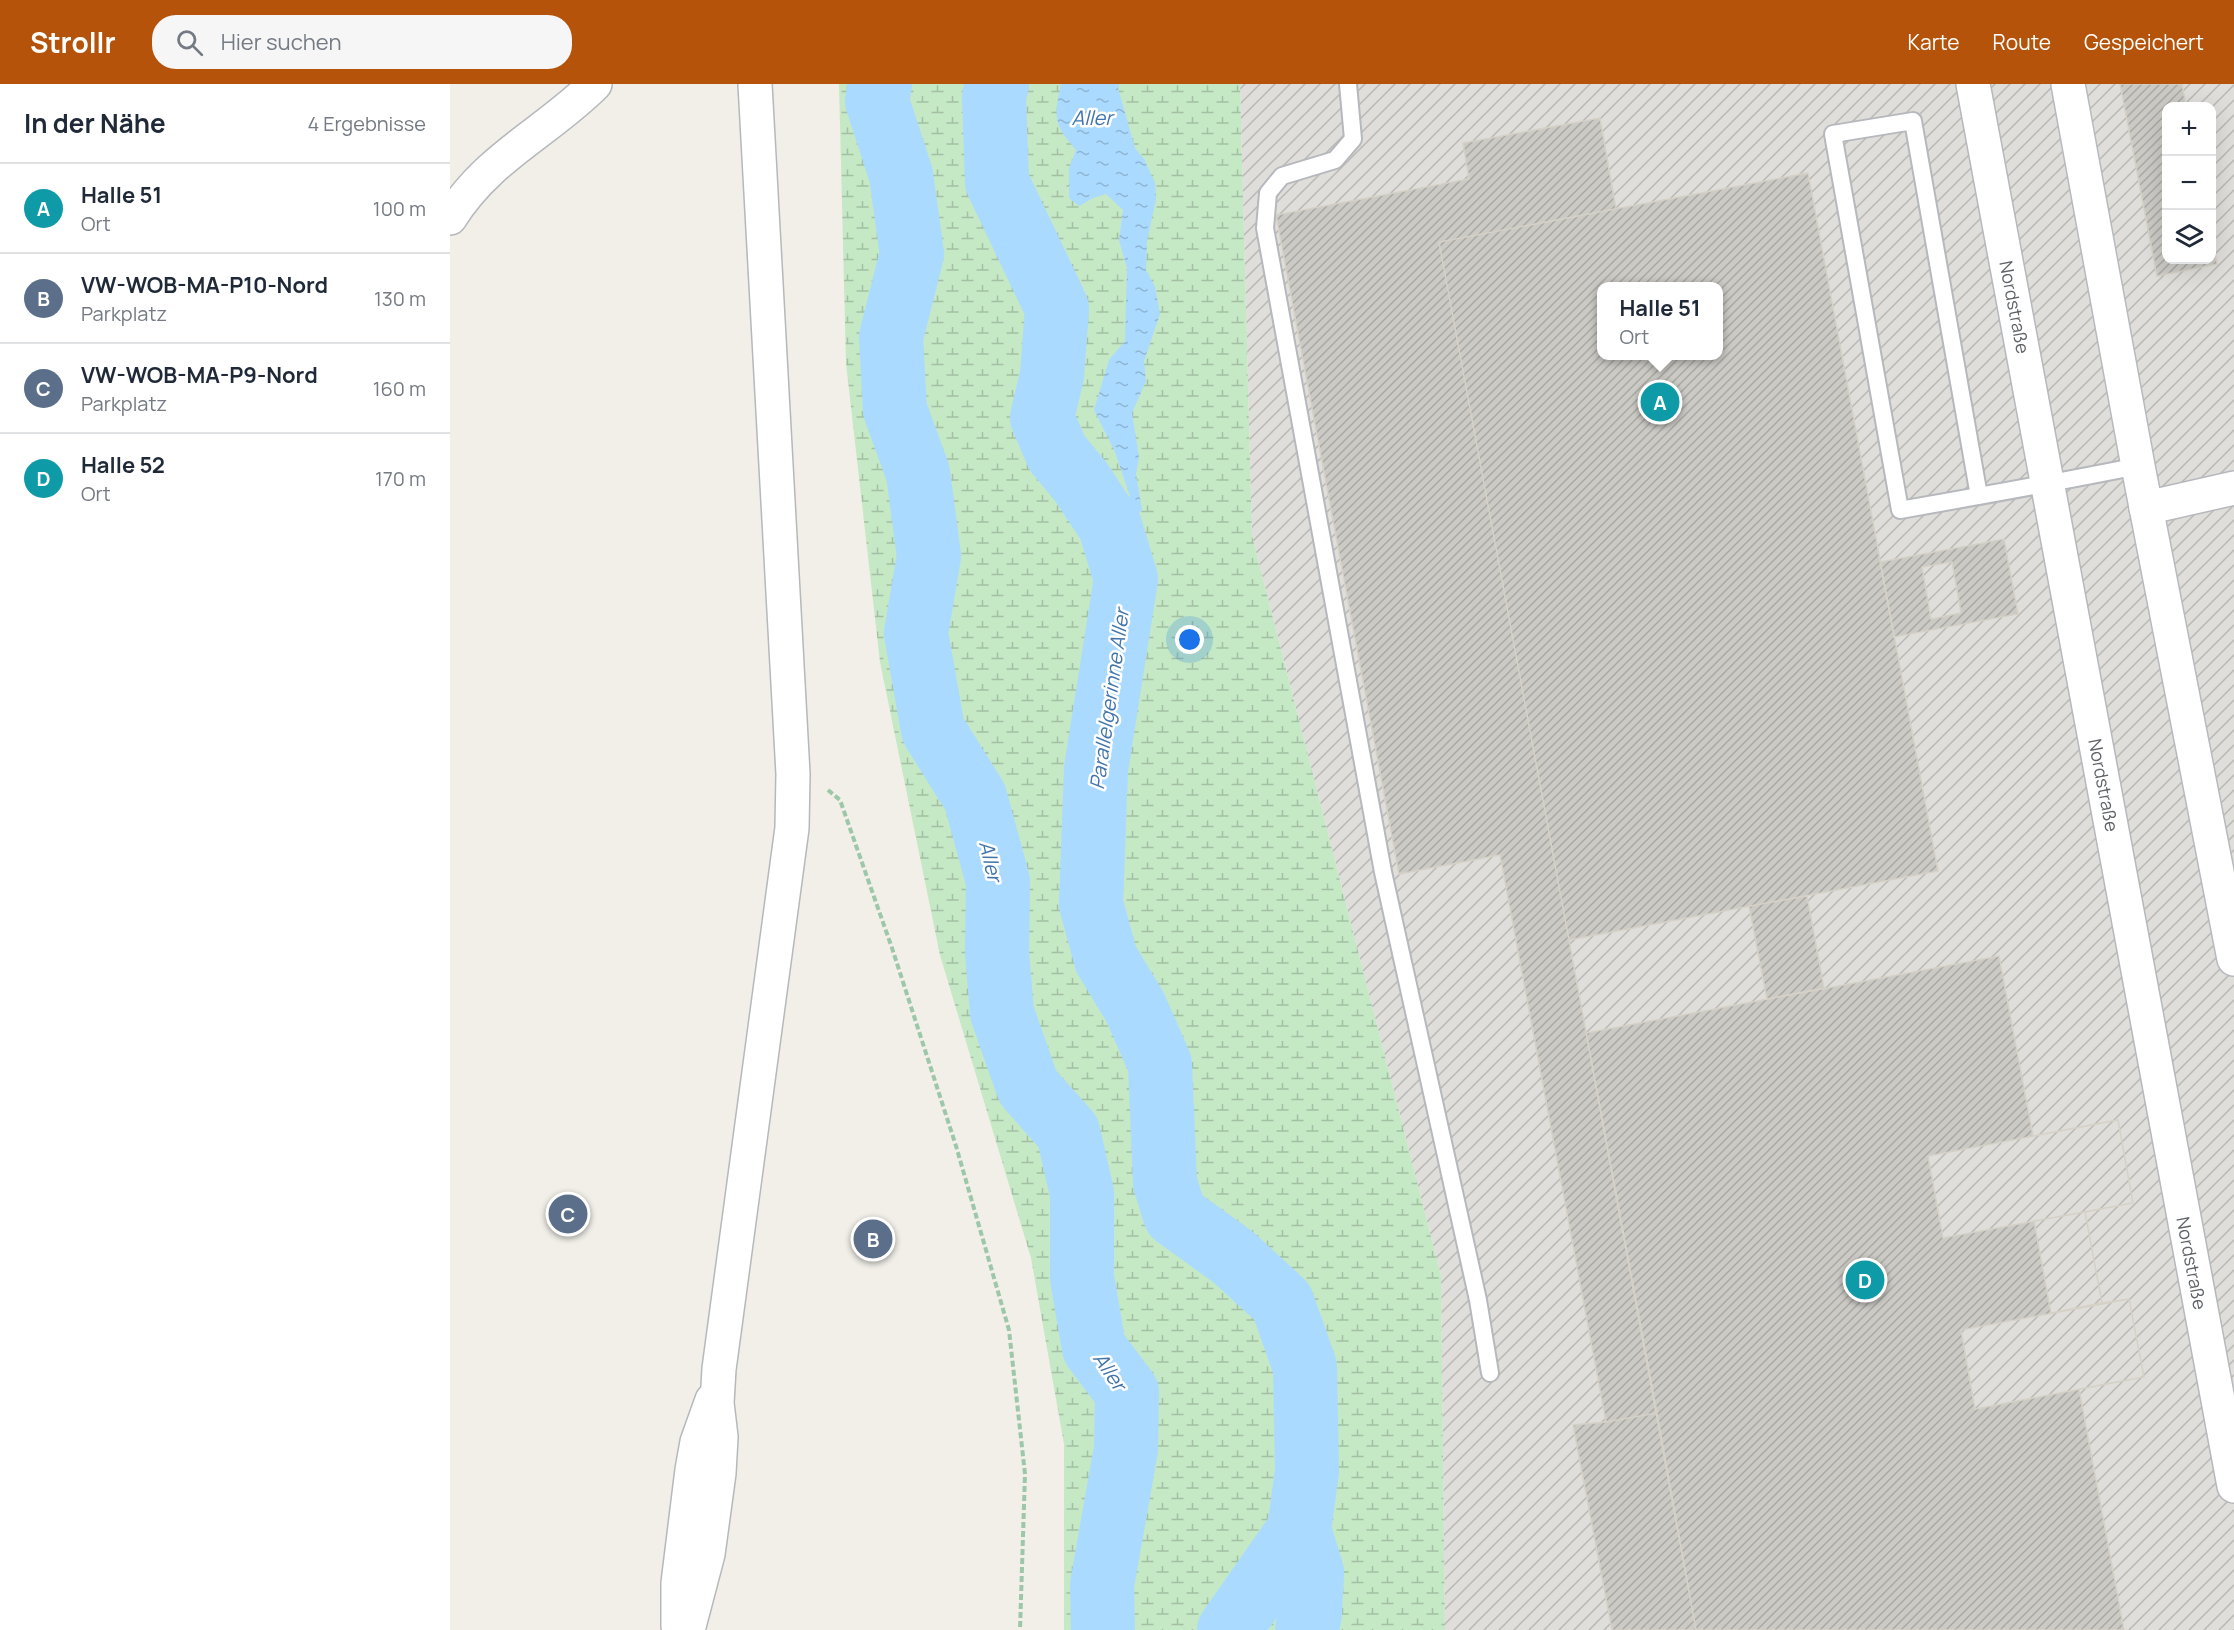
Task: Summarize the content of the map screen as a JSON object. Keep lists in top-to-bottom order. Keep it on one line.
{"streets":{"street":["Nordstraße"]},"water":["Aller","Parallelgerinne Aller"],"page":{"header":"Strollr","search":"Hier suchen","nav":["Karte","Route","Gespeichert"],"heading":["In der Nähe","4 Ergebnisse"],"map_buttons":["+","−"],"list":[{"mark":"A","name":"Halle 51","note":"Ort","value":"100 m"},{"mark":"B","name":"VW-WOB-MA-P10-Nord","note":"Parkplatz","value":"130 m"},{"mark":"C","name":"VW-WOB-MA-P9-Nord","note":"Parkplatz","value":"160 m"},{"mark":"D","name":"Halle 52","note":"Ort","value":"170 m"}],"popup":["Halle 51","Ort"],"pins":["A","C","B","D"]}}
